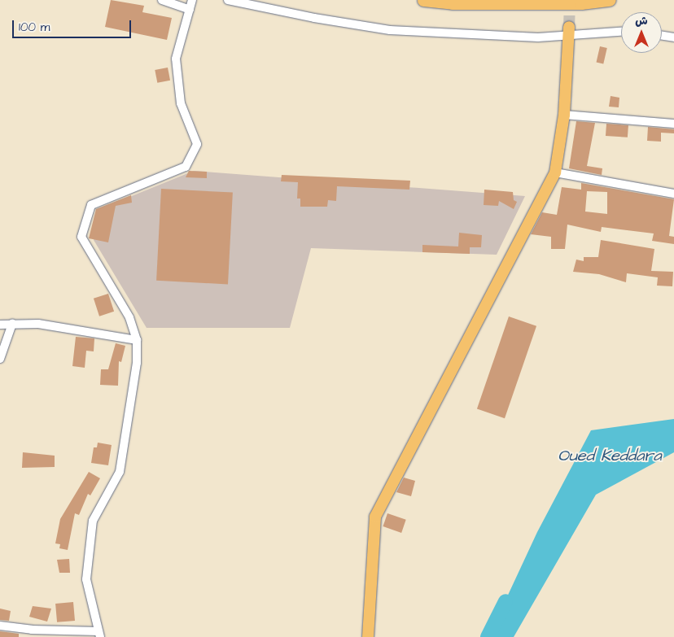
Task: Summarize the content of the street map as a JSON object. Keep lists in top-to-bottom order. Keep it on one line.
{"water":["Oued Keddara"],"scale_bar":"100 m","north":"top"}
